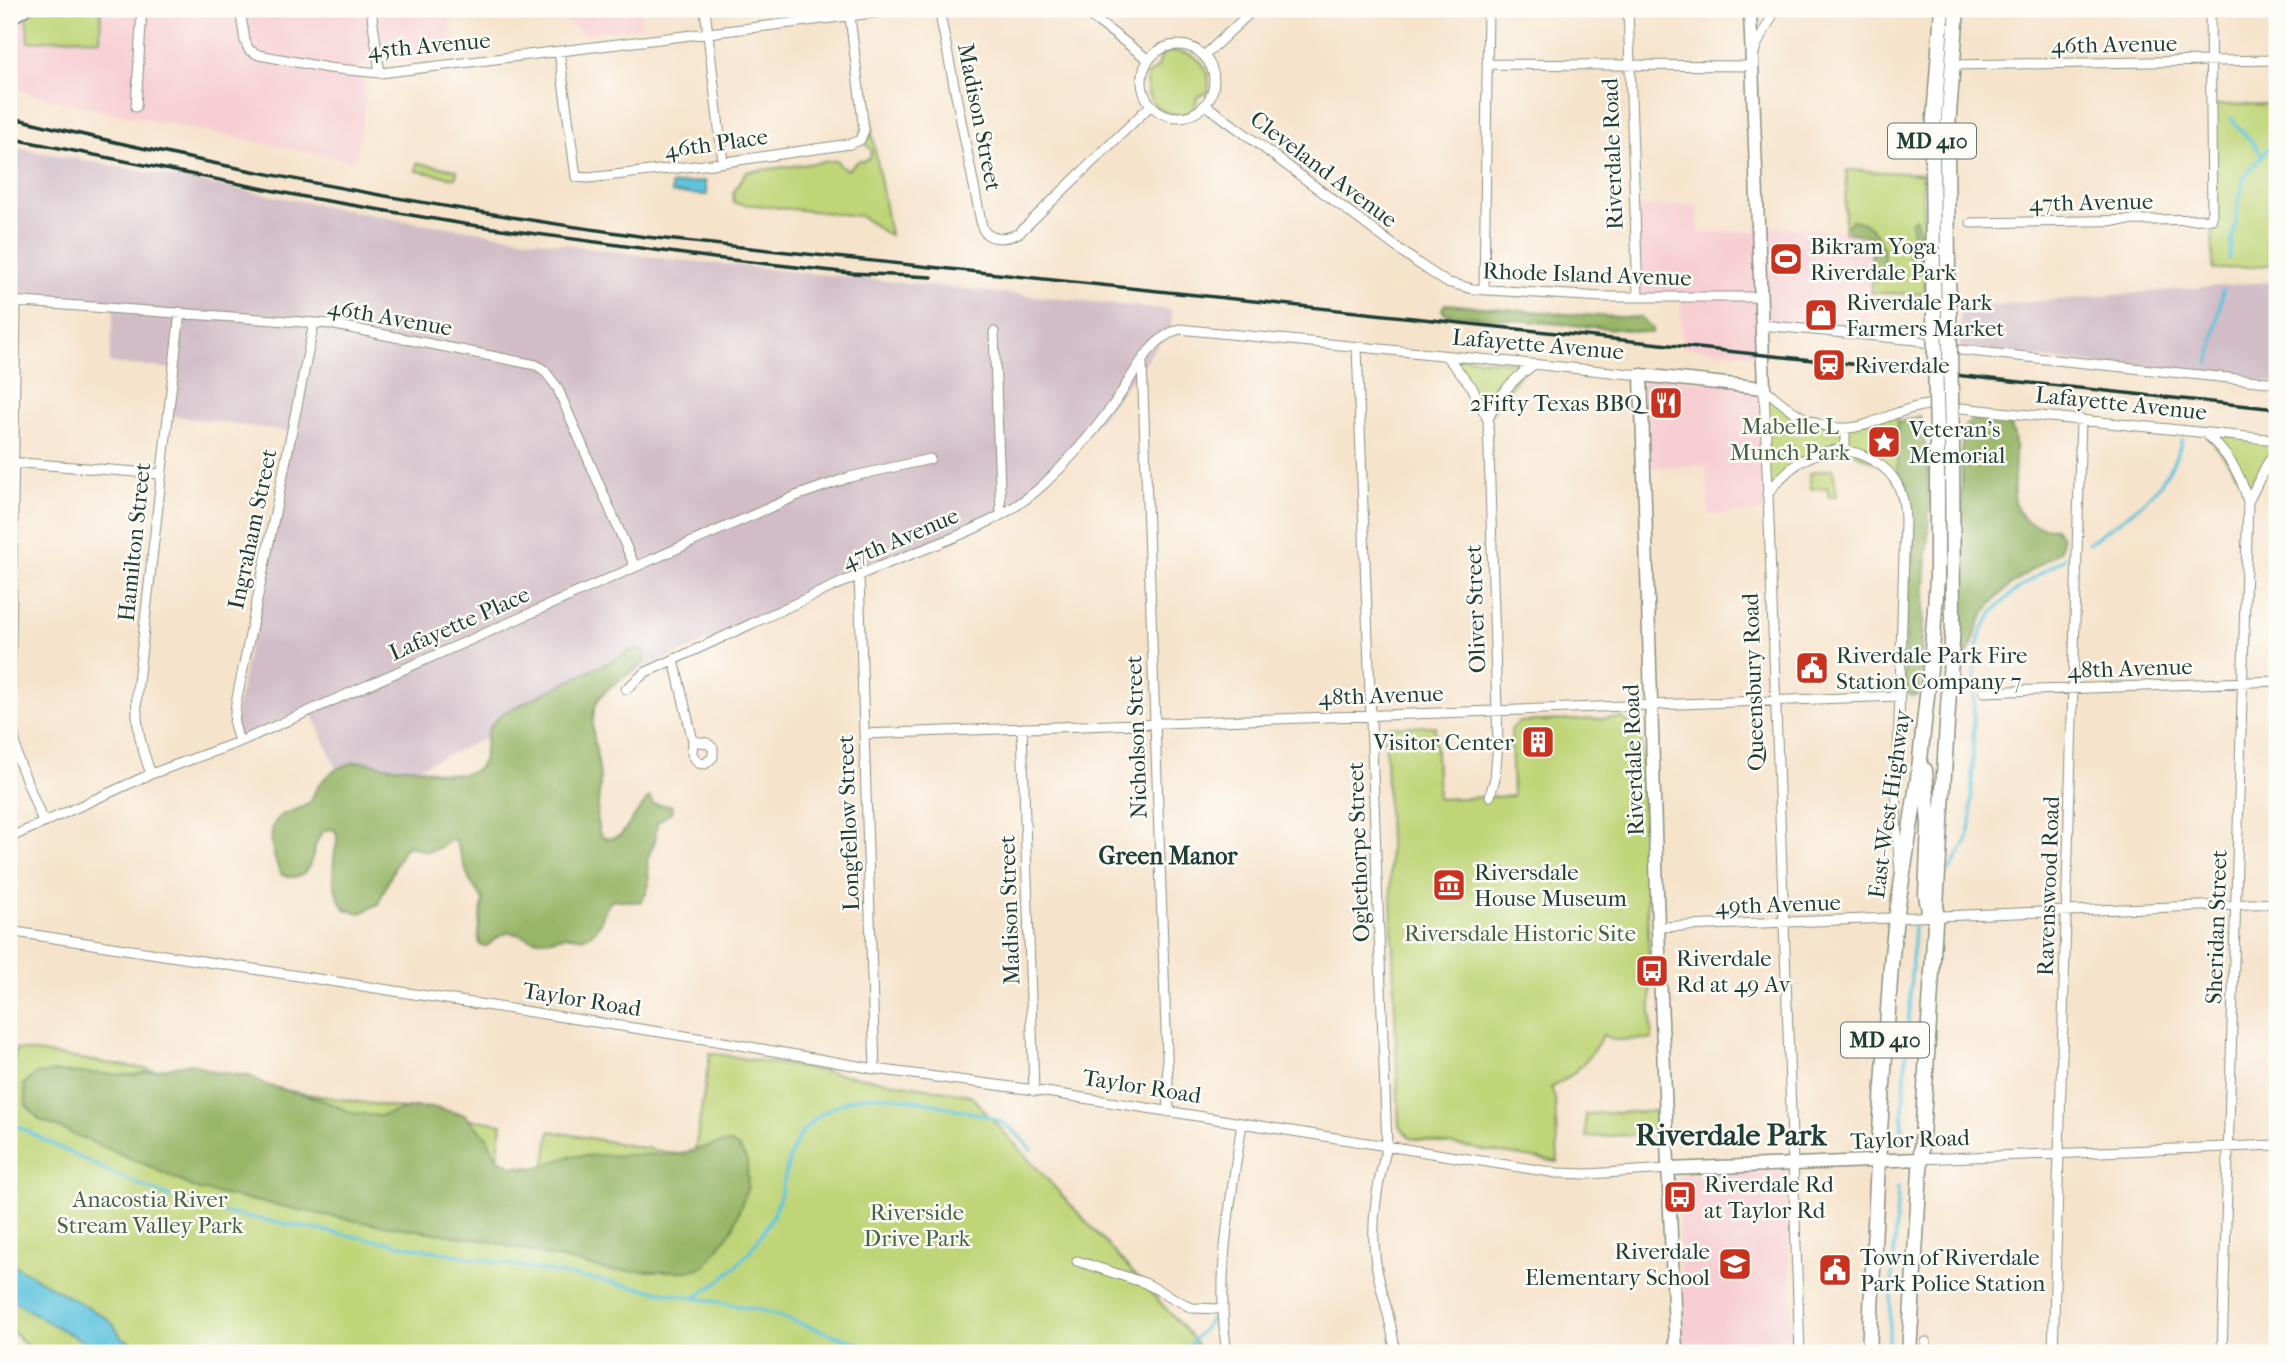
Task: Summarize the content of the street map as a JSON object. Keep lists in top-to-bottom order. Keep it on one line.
{"streets":{"main road":["MD 410","East-West Highway"],"street":["46th Avenue","45th Avenue","Madison Street","46th Place","Riverdale Road","Cleveland Avenue","47th Avenue","Rhode Island Avenue","Lafayette Avenue","Ingraham Street","Hamilton Street","Oliver Street","Lafayette Place","48th Avenue","Queensbury Road","Nicholson Street","Longfellow Street","Oglethorpe Street","Ravenswood Road","49th Avenue","Sheridan Street","Taylor Road"]},"crossings":[["46th Avenue","47th Avenue"],["46th Avenue","Ingraham Street"],["46th Avenue","Hamilton Street"],["46th Avenue","Lafayette Place"],["46th Avenue","East-West Highway"],["45th Avenue","46th Place"],["Madison Street","Cleveland Avenue"],["Madison Street","48th Avenue"],["Madison Street","Taylor Road"],["Riverdale Road","Rhode Island Avenue"],["Riverdale Road","Lafayette Avenue"],["Riverdale Road","48th Avenue"],["Riverdale Road","49th Avenue"],["Riverdale Road","Taylor Road"],["Cleveland Avenue","Rhode Island Avenue"],["47th Avenue","Lafayette Avenue"],["47th Avenue","Nicholson Street"],["47th Avenue","Longfellow Street"],["Rhode Island Avenue","Queensbury Road"],["Lafayette Avenue","Oliver Street"],["Lafayette Avenue","Queensbury Road"],["Lafayette Avenue","Nicholson Street"],["Lafayette Avenue","Oglethorpe Street"],["Lafayette Avenue","Ravenswood Road"],["Lafayette Avenue","Sheridan Street"],["Ingraham Street","Lafayette Place"],["Hamilton Street","Lafayette Place"],["Oliver Street","48th Avenue"],["48th Avenue","Queensbury Road"],["48th Avenue","Nicholson Street"],["48th Avenue","Longfellow Street"],["48th Avenue","Oglethorpe Street"],["48th Avenue","Ravenswood Road"],["48th Avenue","Sheridan Street"],["Queensbury Road","49th Avenue"],["Queensbury Road","Taylor Road"],["Nicholson Street","Taylor Road"],["East-West Highway","49th Avenue"],["East-West Highway","Taylor Road"],["Longfellow Street","Taylor Road"],["Oglethorpe Street","Taylor Road"],["Ravenswood Road","49th Avenue"],["Ravenswood Road","Taylor Road"],["49th Avenue","Sheridan Street"],["Sheridan Street","Taylor Road"]],"districts":["Green Manor","Riverdale Park"],"parks":["Mabelle L Munch Park","Riversdale Historic Site","Anacostia River Stream Valley Park","Riverside Drive Park"],"places":{"sports":["Bikram Yoga Riverdale Park"],"shop":["Riverdale Park Farmers Market"],"station":["Riverdale"],"restaurant":["2Fifty Texas BBQ"],"place":["Veteran's Memorial"],"public building":["Riverdale Park Fire Station Company 7","Town of Riverdale Park Police Station"],"building":["Visitor Center"],"museum":["Riversdale House Museum"],"bus stop":["Riverdale Rd at 49 Av","Riverdale Rd at Taylor Rd"],"school or university":["Riverdale Elementary School"]}}
